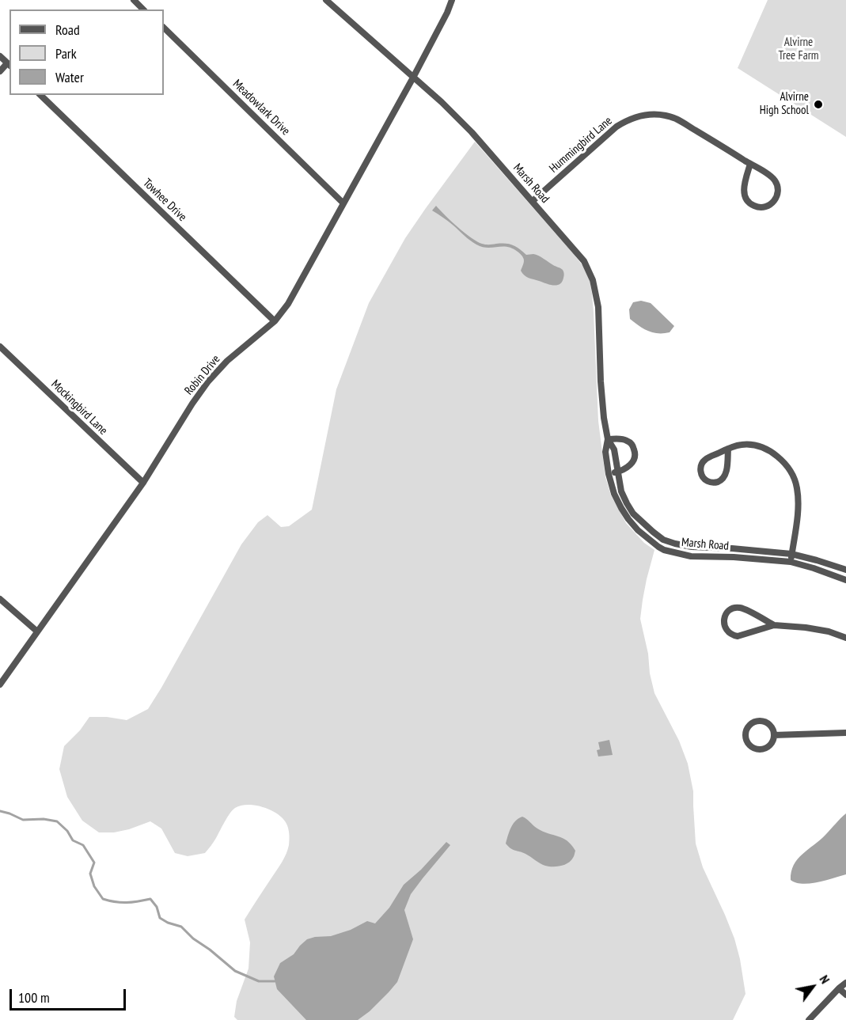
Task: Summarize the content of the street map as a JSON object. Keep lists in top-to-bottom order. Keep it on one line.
{"streets":{"street":["Meadowlark Drive","Hummingbird Lane","Marsh Road","Towhee Drive","Robin Drive","Mockingbird Lane"]},"crossings":[["Meadowlark Drive","Robin Drive"],["Hummingbird Lane","Marsh Road"],["Marsh Road","Robin Drive"],["Towhee Drive","Robin Drive"],["Robin Drive","Mockingbird Lane"]],"parks":["Alvirne Tree Farm"],"places":["Alvirne High School"],"legend":["Road","Park","Water"],"scale_bar":"100 m","north":"top right"}
